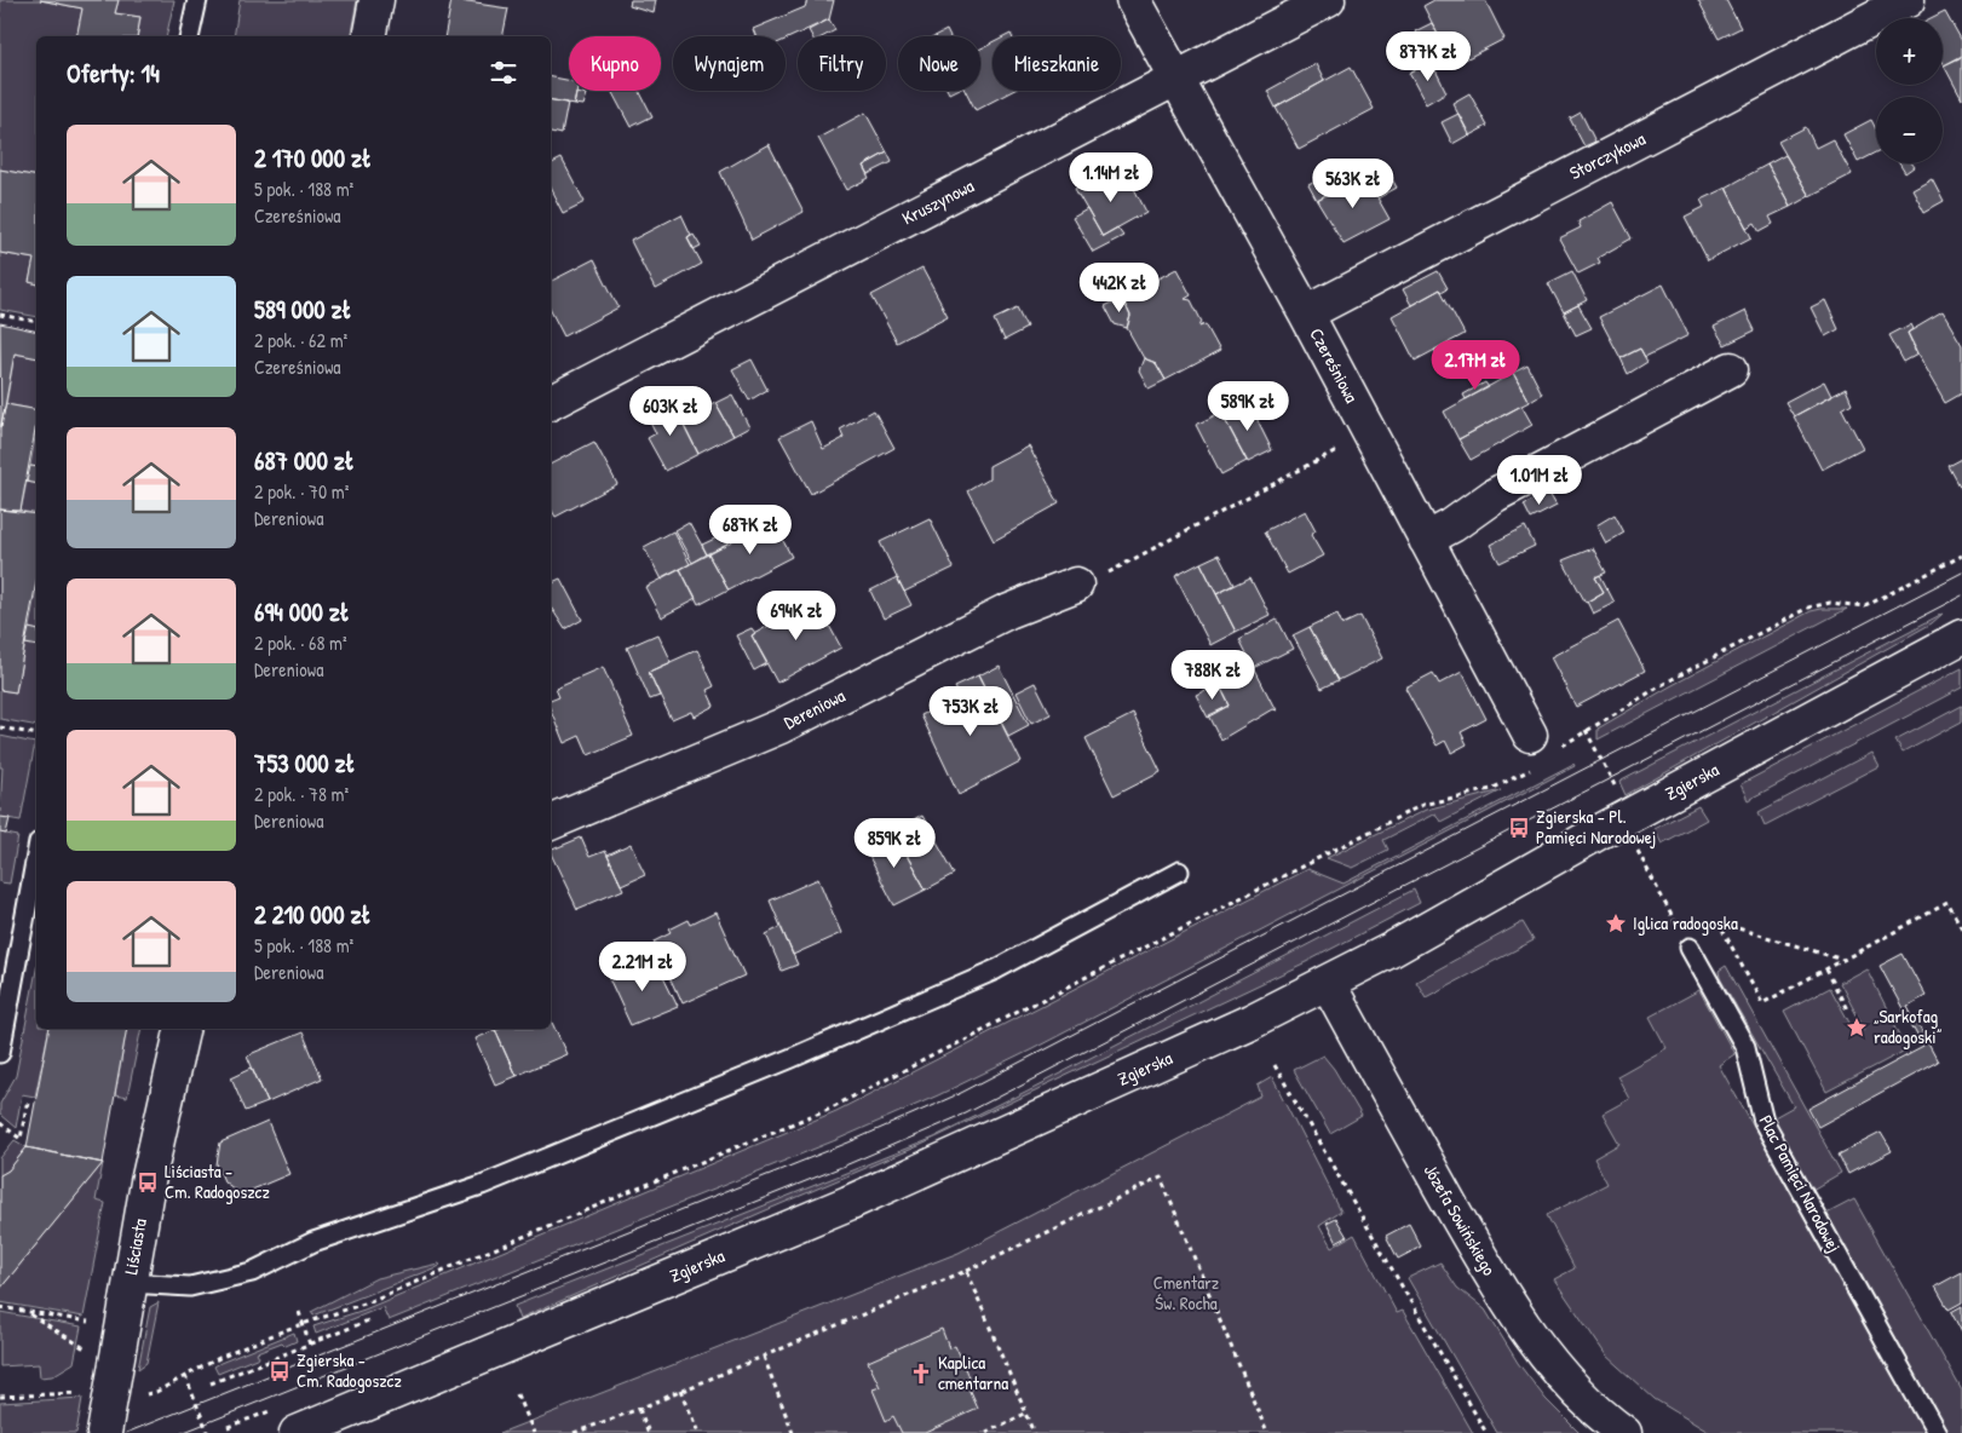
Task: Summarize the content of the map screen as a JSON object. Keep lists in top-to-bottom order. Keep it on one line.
{"streets":{"street":["Storczykowa","Kruszynowa","Czereśniowa","Dereniowa","Zgierska","Józefa Sowińskiego","Liściasta"],"lane":["Plac Pamięci Narodowej"]},"crossings":[["Storczykowa","Czereśniowa"],["Kruszynowa","Czereśniowa"],["Zgierska","Józefa Sowińskiego"]],"parks":["Cmentarz Św. Rocha"],"places":{"bus stop":["Zgierska - Pl. Pamięci Narodowej","Liściasta - Cm. Radogoszcz","Zgierska - Cm. Radogoszcz"],"place":["Iglica radogoska","„Sarkofag radogoski”"],"church":["Kaplica cmentarna"]},"page":{"map_buttons":["+","−"],"price":["877K zł","1.14M zł","563K zł","442K zł","2.17M zł","589K zł","603K zł","1.01M zł","687K zł","694K zł","788K zł","753K zł","859K zł","2.21M zł"],"chip":["Kupno","Wynajem","Filtry","Nowe","Mieszkanie"],"heading":"Oferty: 14","list":[{"name":"2 170 000 zł","note":"5 pok. · 188 m² · Czereśniowa"},{"name":"589 000 zł","note":"2 pok. · 62 m² · Czereśniowa"},{"name":"687 000 zł","note":"2 pok. · 70 m² · Dereniowa"},{"name":"694 000 zł","note":"2 pok. · 68 m² · Dereniowa"},{"name":"753 000 zł","note":"2 pok. · 78 m² · Dereniowa"},{"name":"2 210 000 zł","note":"5 pok. · 188 m² · Dereniowa"}]}}
